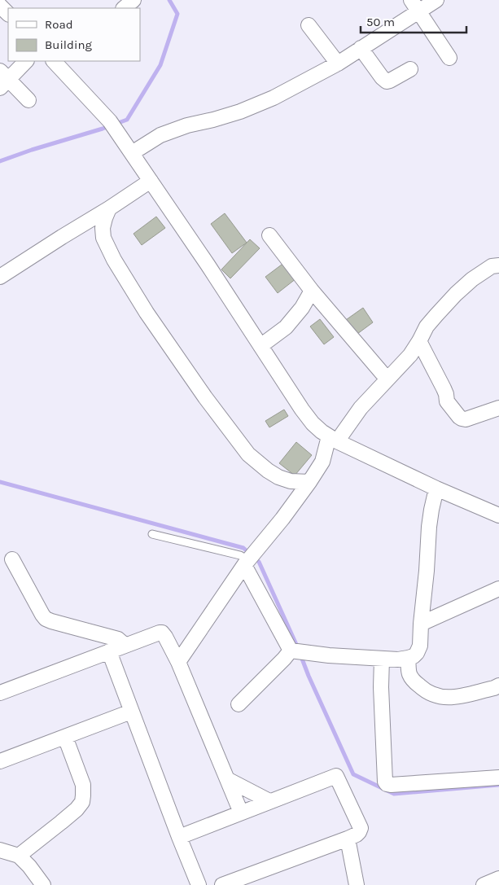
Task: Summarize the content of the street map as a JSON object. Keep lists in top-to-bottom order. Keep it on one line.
{"legend":["Road","Building"],"scale_bar":"50 m"}
